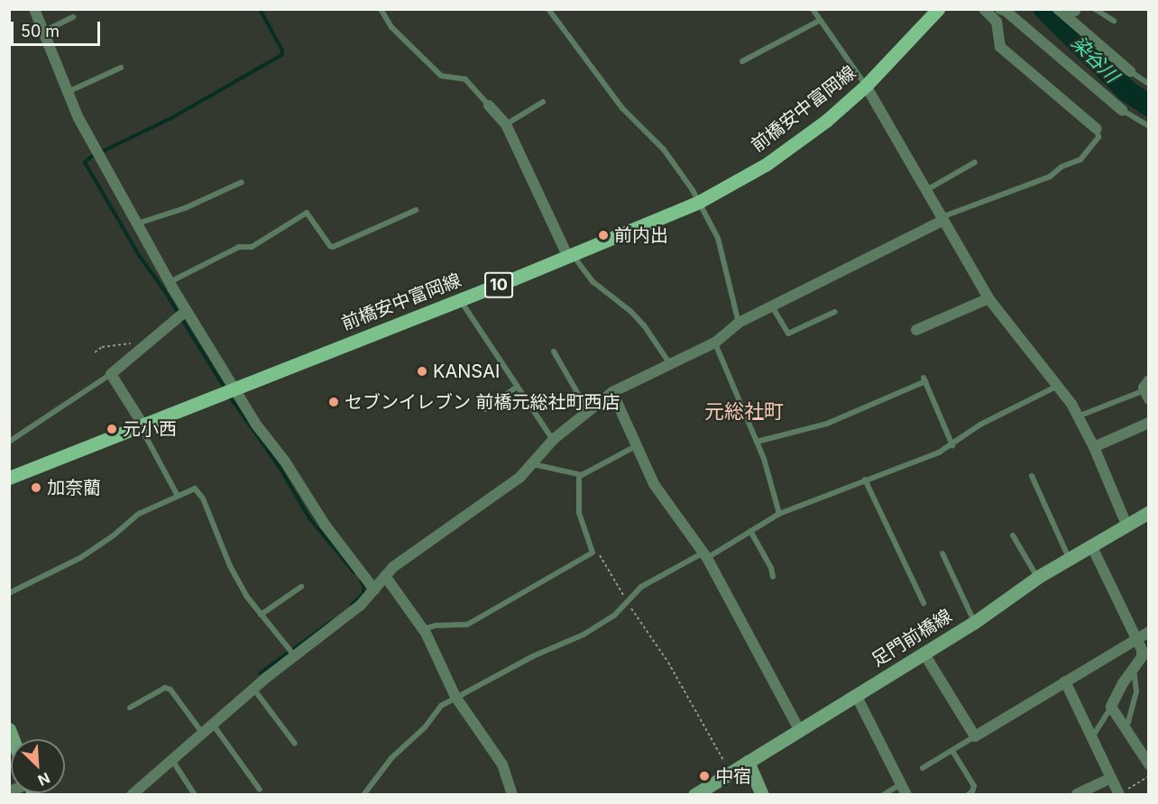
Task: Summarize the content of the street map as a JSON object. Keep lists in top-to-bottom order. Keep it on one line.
{"streets":{"main road":["前橋安中富岡線","10","足門前橋線"]},"districts":["元総社町"],"water":["染谷川"],"places":["前内出","KANSAI","セブンイレブン 前橋元総社町西店","元小西","加奈藺","中宿"],"scale_bar":"50 m","north":"bottom right"}
